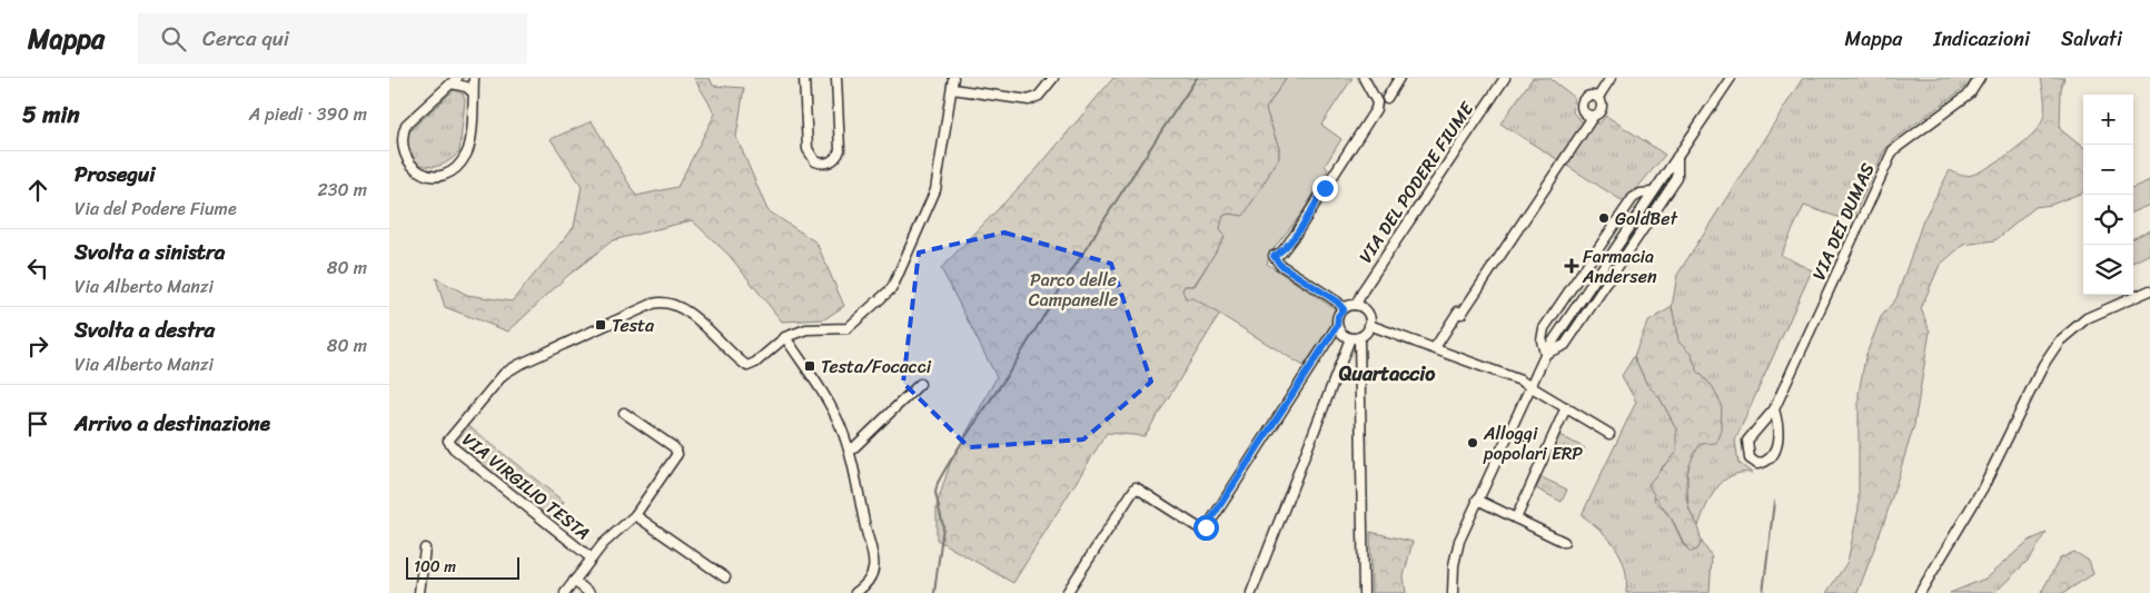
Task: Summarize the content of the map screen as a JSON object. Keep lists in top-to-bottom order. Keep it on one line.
{"streets":{"street":["VIA DEL PODERE FIUME","VIA DEI DUMAS","VIA VIRGILIO TESTA"]},"districts":["Quartaccio"],"parks":["Parco delle Campanelle"],"places":{"other":["GoldBet","Alloggi popolari ERP"],"health":["Farmacia Andersen"],"transit":["Testa","Testa/Focacci"]},"scale_bar":"100 m","page":{"header":"Mappa","search":"Cerca qui","nav":["Mappa","Indicazioni","Salvati"],"heading":["5 min","A piedi · 390 m"],"map_buttons":["+","−"],"list":[["Prosegui","Via del Podere Fiume","230 m"],["Svolta a sinistra","Via Alberto Manzi","80 m"],["Svolta a destra","Via Alberto Manzi","80 m"],"Arrivo a destinazione"],"scale":"100 m"}}
